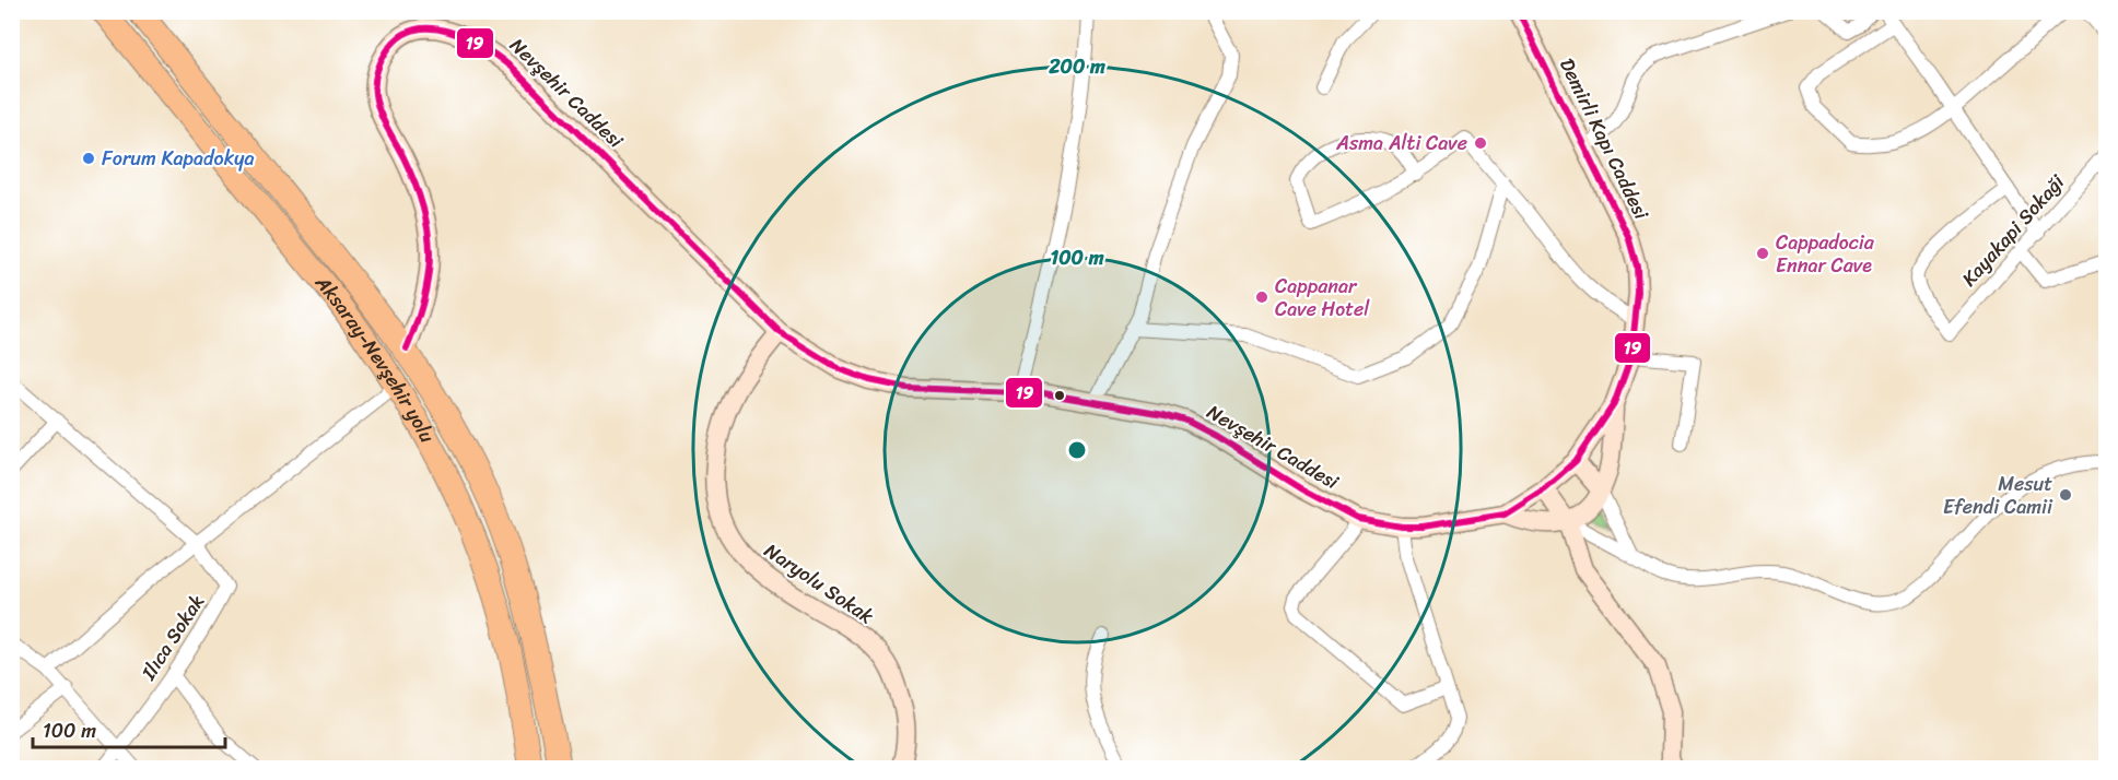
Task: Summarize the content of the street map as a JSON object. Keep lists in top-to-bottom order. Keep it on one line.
{"streets":{"highway":["Aksaray-Nevşehir yolu"],"street":["Nevşehir Caddesi","Demirli Kapı Caddesi","Kayakapi Sokaği","Naryolu Sokak","Ilıca Sokak"]},"crossings":[["Nevşehir Caddesi","Demirli Kapı Caddesi"],["Nevşehir Caddesi","Aksaray-Nevşehir yolu"],["Nevşehir Caddesi","Naryolu Sokak"]],"places":["Asma Alti Cave","Forum Kapadokya","Cappadocia Ennar Cave","Cappanar Cave Hotel","Mesut Efendi Camii"],"lines":["transit line 19"],"scale_bar":"100 m","rings":["200 m","100 m"]}
